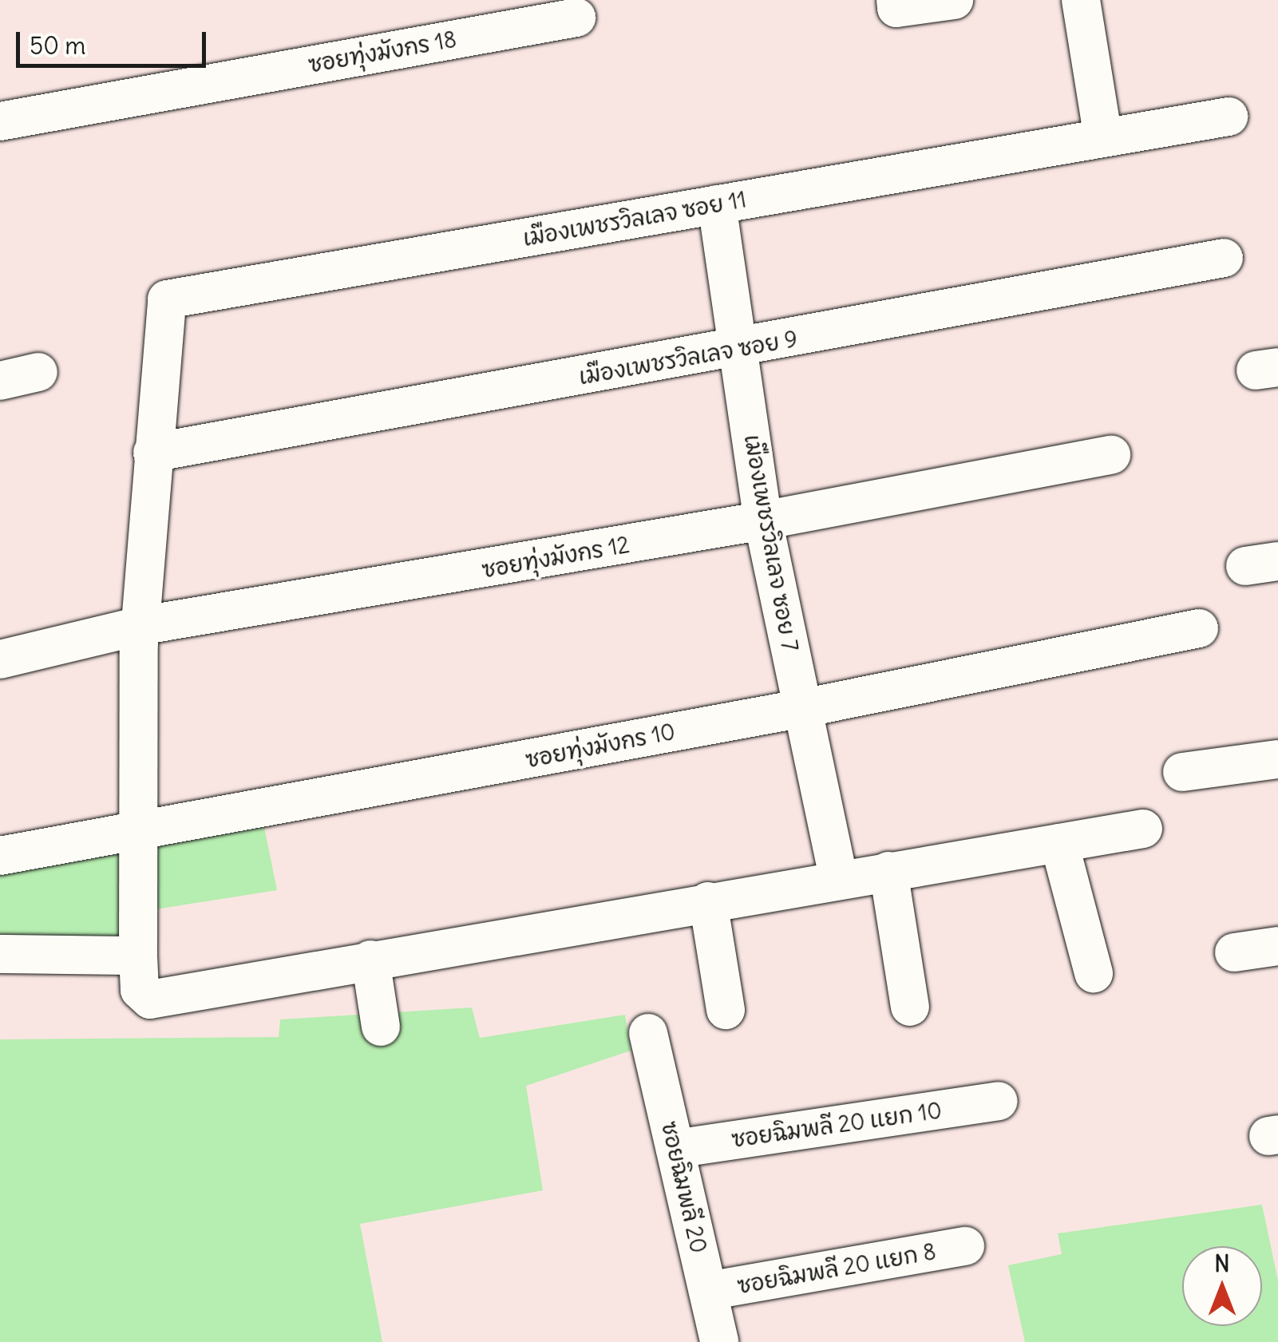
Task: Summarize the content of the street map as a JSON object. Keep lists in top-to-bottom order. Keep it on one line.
{"streets":{"street":["ซอยทุ่งมังกร 18","เมืองเพชรวิลเลจ ซอย 11","เมืองเพชรวิลเลจ ซอย 9","เมืองเพชรวิลเลจ ซอย 7","ซอยทุ่งมังกร 12","ซอยทุ่งมังกร 10","ซอยฉิมพลี 20 แยก 10","ซอยฉิมพลี 20","ซอยฉิมพลี 20 แยก 8"]},"crossings":[["เมืองเพชรวิลเลจ ซอย 11","เมืองเพชรวิลเลจ ซอย 9"],["เมืองเพชรวิลเลจ ซอย 11","เมืองเพชรวิลเลจ ซอย 7"],["เมืองเพชรวิลเลจ ซอย 9","เมืองเพชรวิลเลจ ซอย 7"],["เมืองเพชรวิลเลจ ซอย 7","ซอยทุ่งมังกร 12"],["เมืองเพชรวิลเลจ ซอย 7","ซอยทุ่งมังกร 10"],["ซอยฉิมพลี 20 แยก 10","ซอยฉิมพลี 20"],["ซอยฉิมพลี 20","ซอยฉิมพลี 20 แยก 8"]],"scale_bar":"50 m","north":"top"}
